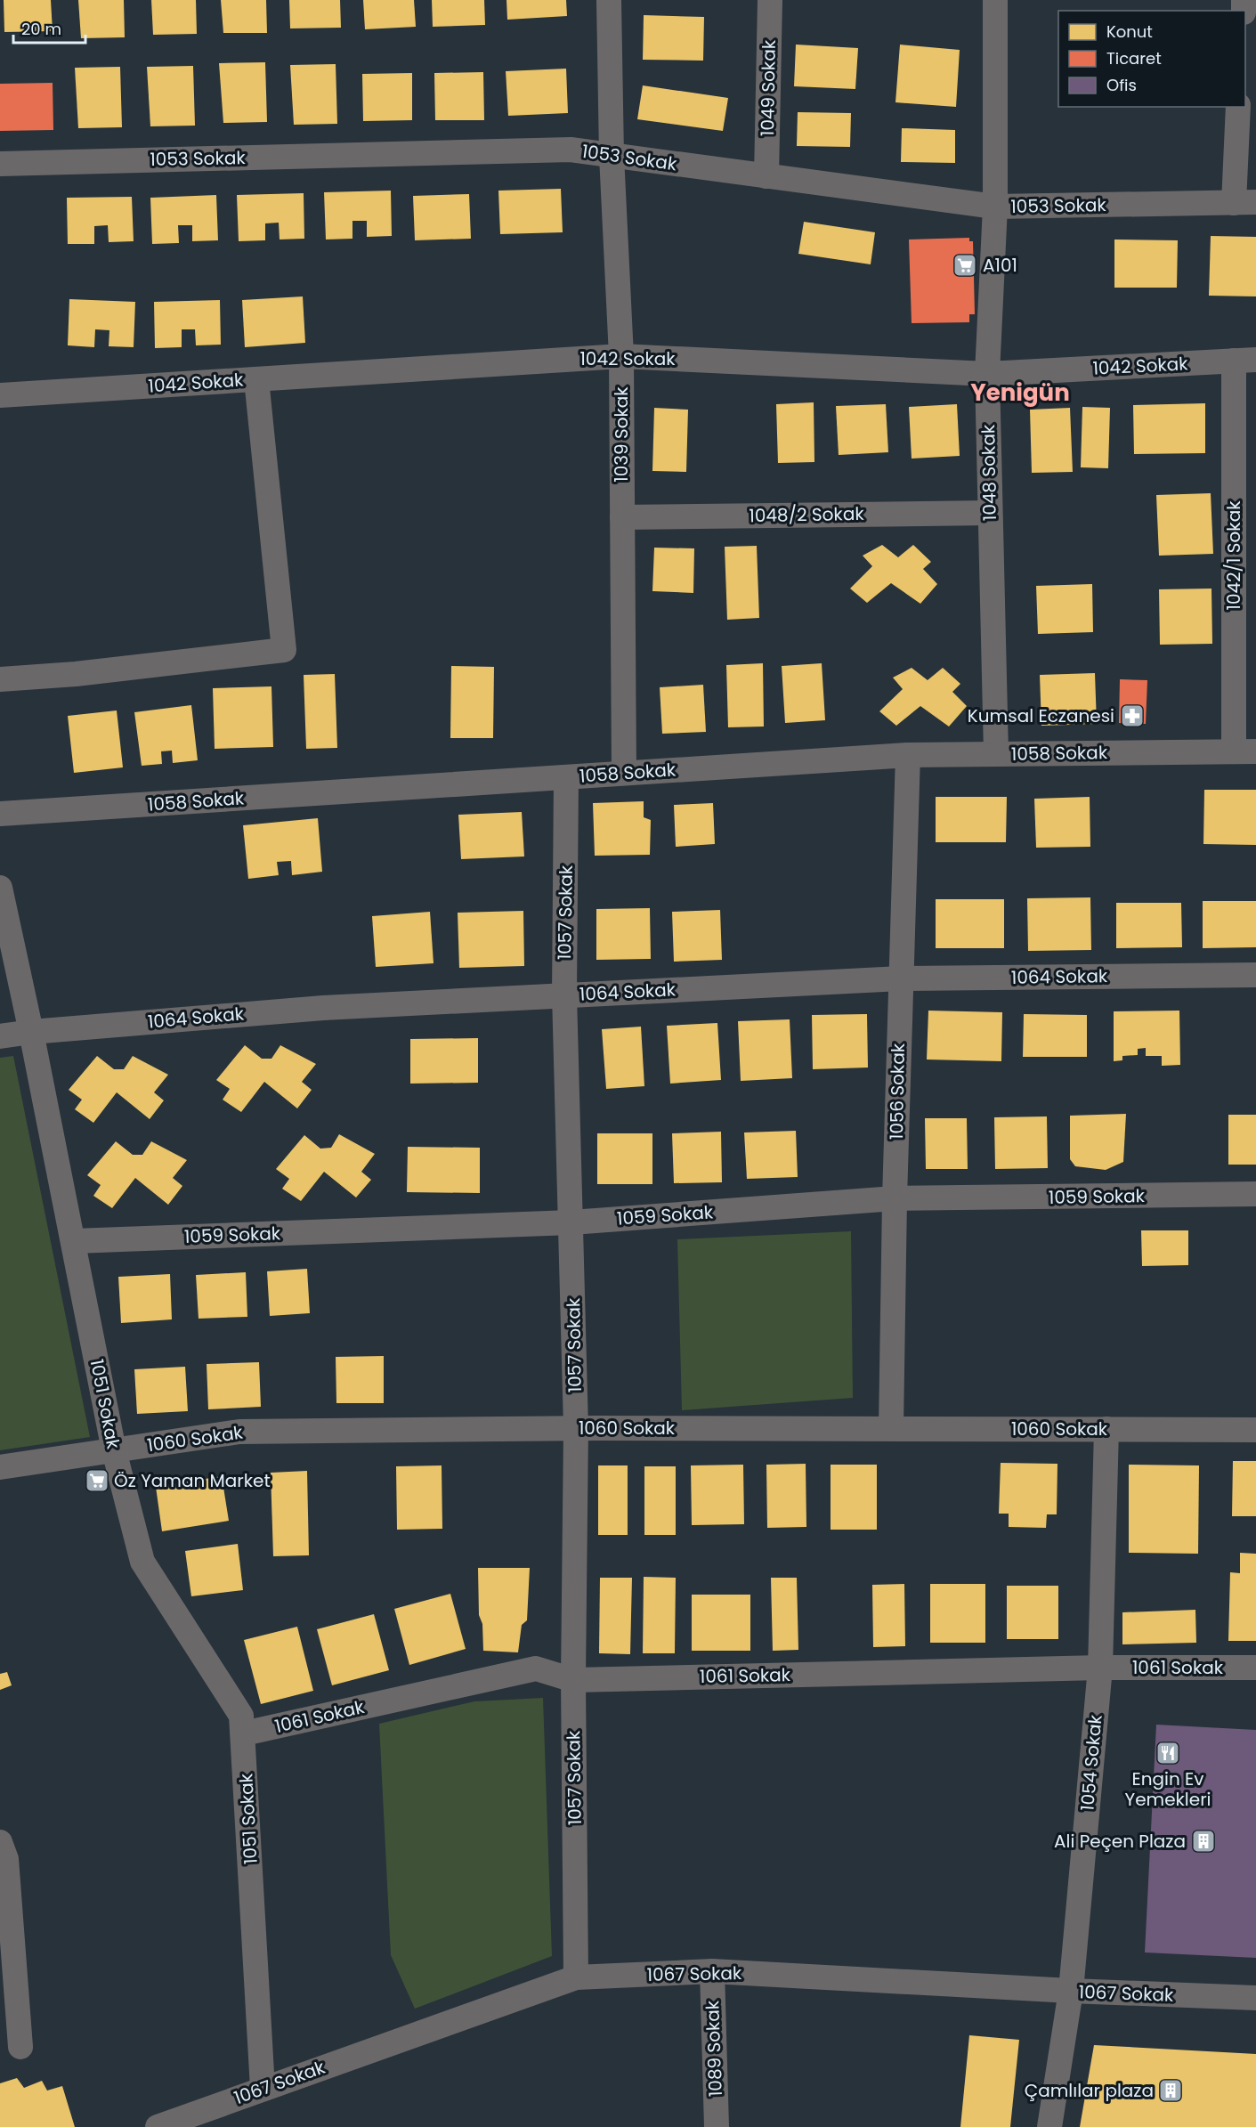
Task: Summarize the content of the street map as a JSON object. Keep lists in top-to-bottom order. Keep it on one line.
{"streets":{"street":["1049 Sokak","1053 Sokak","1042 Sokak","1039 Sokak","1048 Sokak","1048/2 Sokak","1042/1 Sokak","1058 Sokak","1057 Sokak","1064 Sokak","1056 Sokak","1059 Sokak","1051 Sokak","1060 Sokak","1061 Sokak","1054 Sokak","1067 Sokak","1089 Sokak"]},"crossings":[["1049 Sokak","1053 Sokak"],["1053 Sokak","1039 Sokak"],["1053 Sokak","1048 Sokak"],["1042 Sokak","1039 Sokak"],["1042 Sokak","1048 Sokak"],["1042 Sokak","1042/1 Sokak"],["1039 Sokak","1048/2 Sokak"],["1039 Sokak","1058 Sokak"],["1048 Sokak","1048/2 Sokak"],["1048 Sokak","1058 Sokak"],["1042/1 Sokak","1058 Sokak"],["1058 Sokak","1057 Sokak"],["1058 Sokak","1056 Sokak"],["1057 Sokak","1064 Sokak"],["1057 Sokak","1059 Sokak"],["1057 Sokak","1060 Sokak"],["1057 Sokak","1061 Sokak"],["1057 Sokak","1067 Sokak"],["1064 Sokak","1056 Sokak"],["1064 Sokak","1051 Sokak"],["1056 Sokak","1059 Sokak"],["1056 Sokak","1060 Sokak"],["1059 Sokak","1051 Sokak"],["1051 Sokak","1060 Sokak"],["1051 Sokak","1061 Sokak"],["1051 Sokak","1067 Sokak"],["1060 Sokak","1054 Sokak"],["1061 Sokak","1054 Sokak"],["1054 Sokak","1067 Sokak"],["1067 Sokak","1089 Sokak"]],"districts":["Yenigün"],"places":{"supermarket":["A101","Öz Yaman Market"],"pharmacy":["Kumsal Eczanesi"],"restaurant":["Engin Ev Yemekleri"],"building":["Ali Peçen Plaza","Çamlılar plaza"]},"legend":["Konut","Ticaret","Ofis"],"scale_bar":"20 m"}
